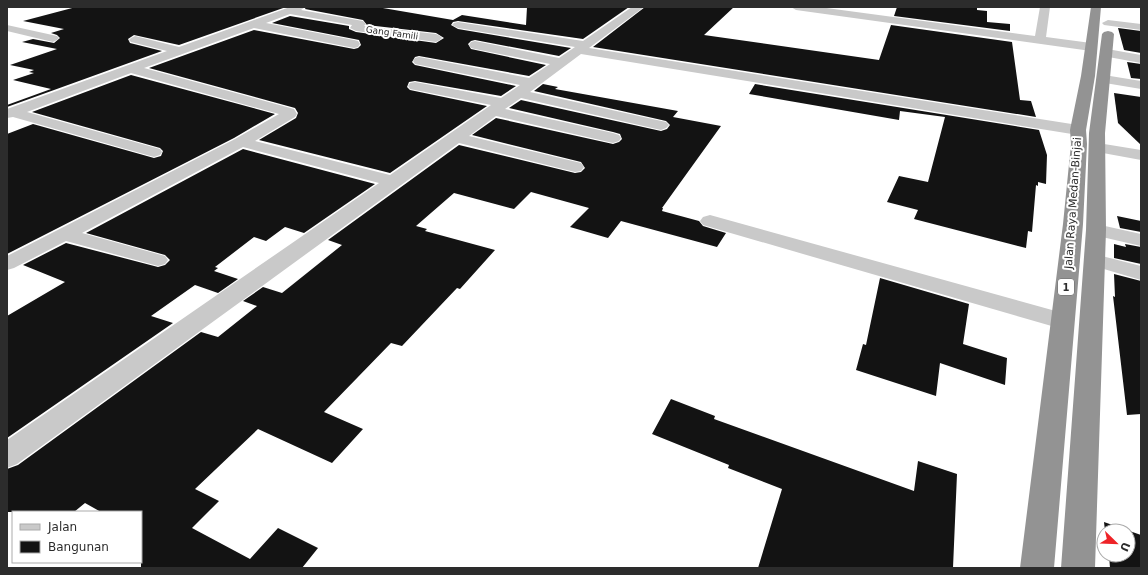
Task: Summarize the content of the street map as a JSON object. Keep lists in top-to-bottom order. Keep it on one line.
{"streets":{"highway":["Jalan Raya Medan-Binjai","1"],"street":["Gang Famili"]},"legend":["Jalan","Bangunan"],"north":"bottom right"}
